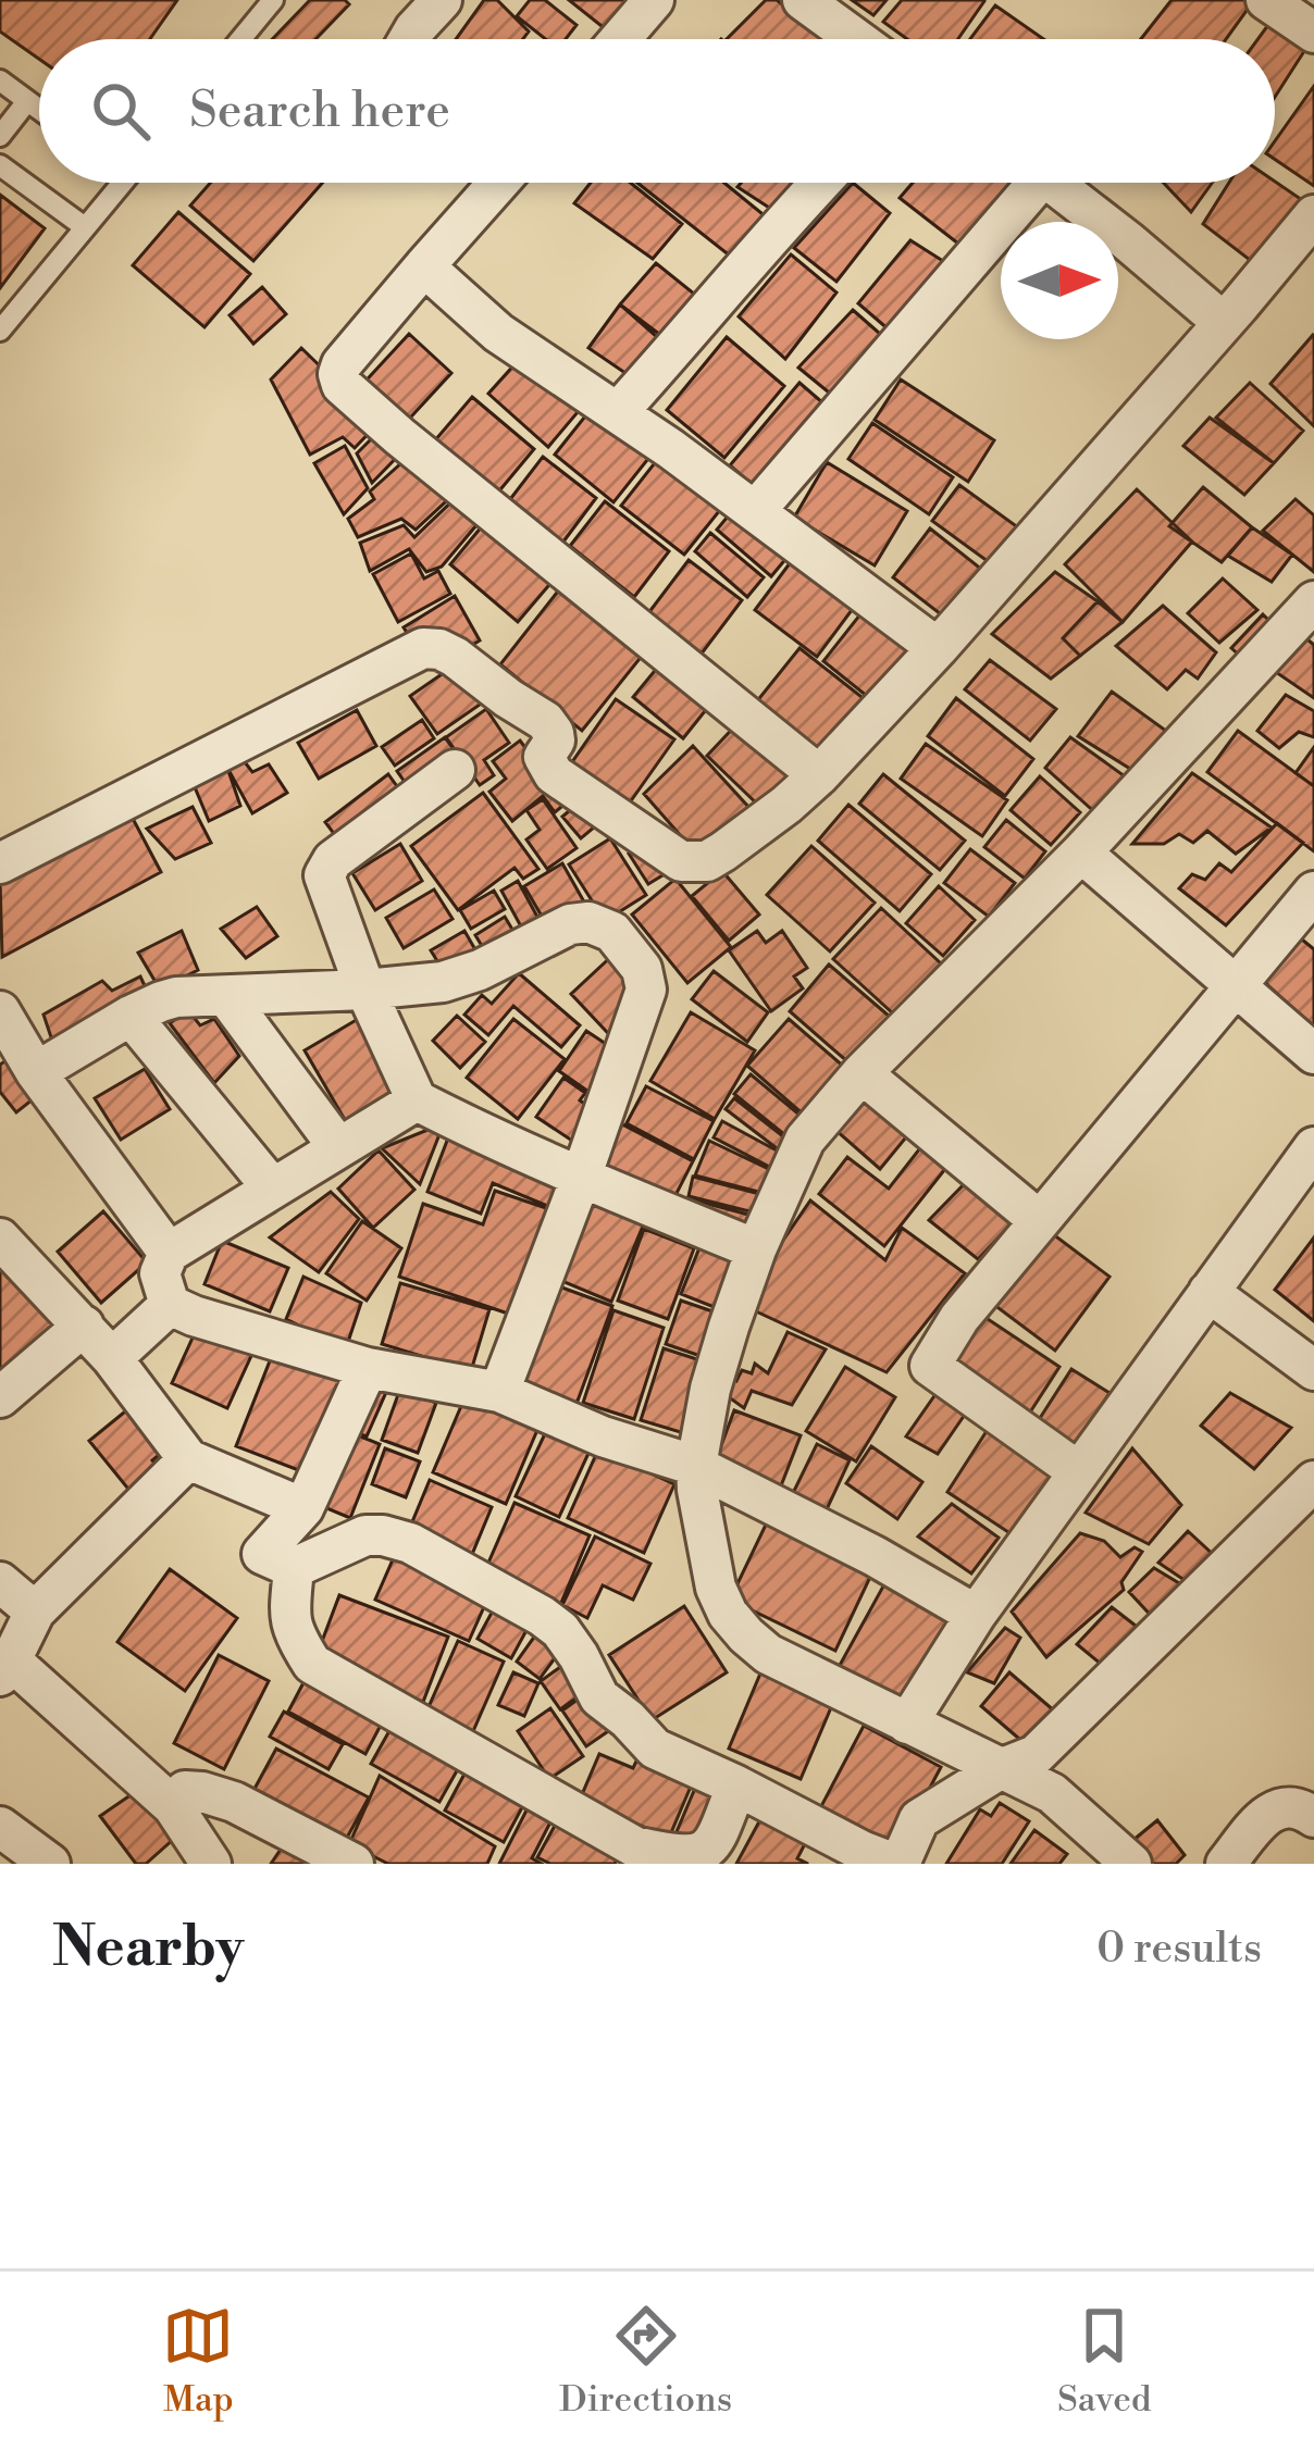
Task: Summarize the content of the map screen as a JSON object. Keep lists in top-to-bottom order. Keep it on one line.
{"north":"right","page":{"search":"Search here","heading":["Nearby","0 results"],"nav":["Map","Directions","Saved"]}}
